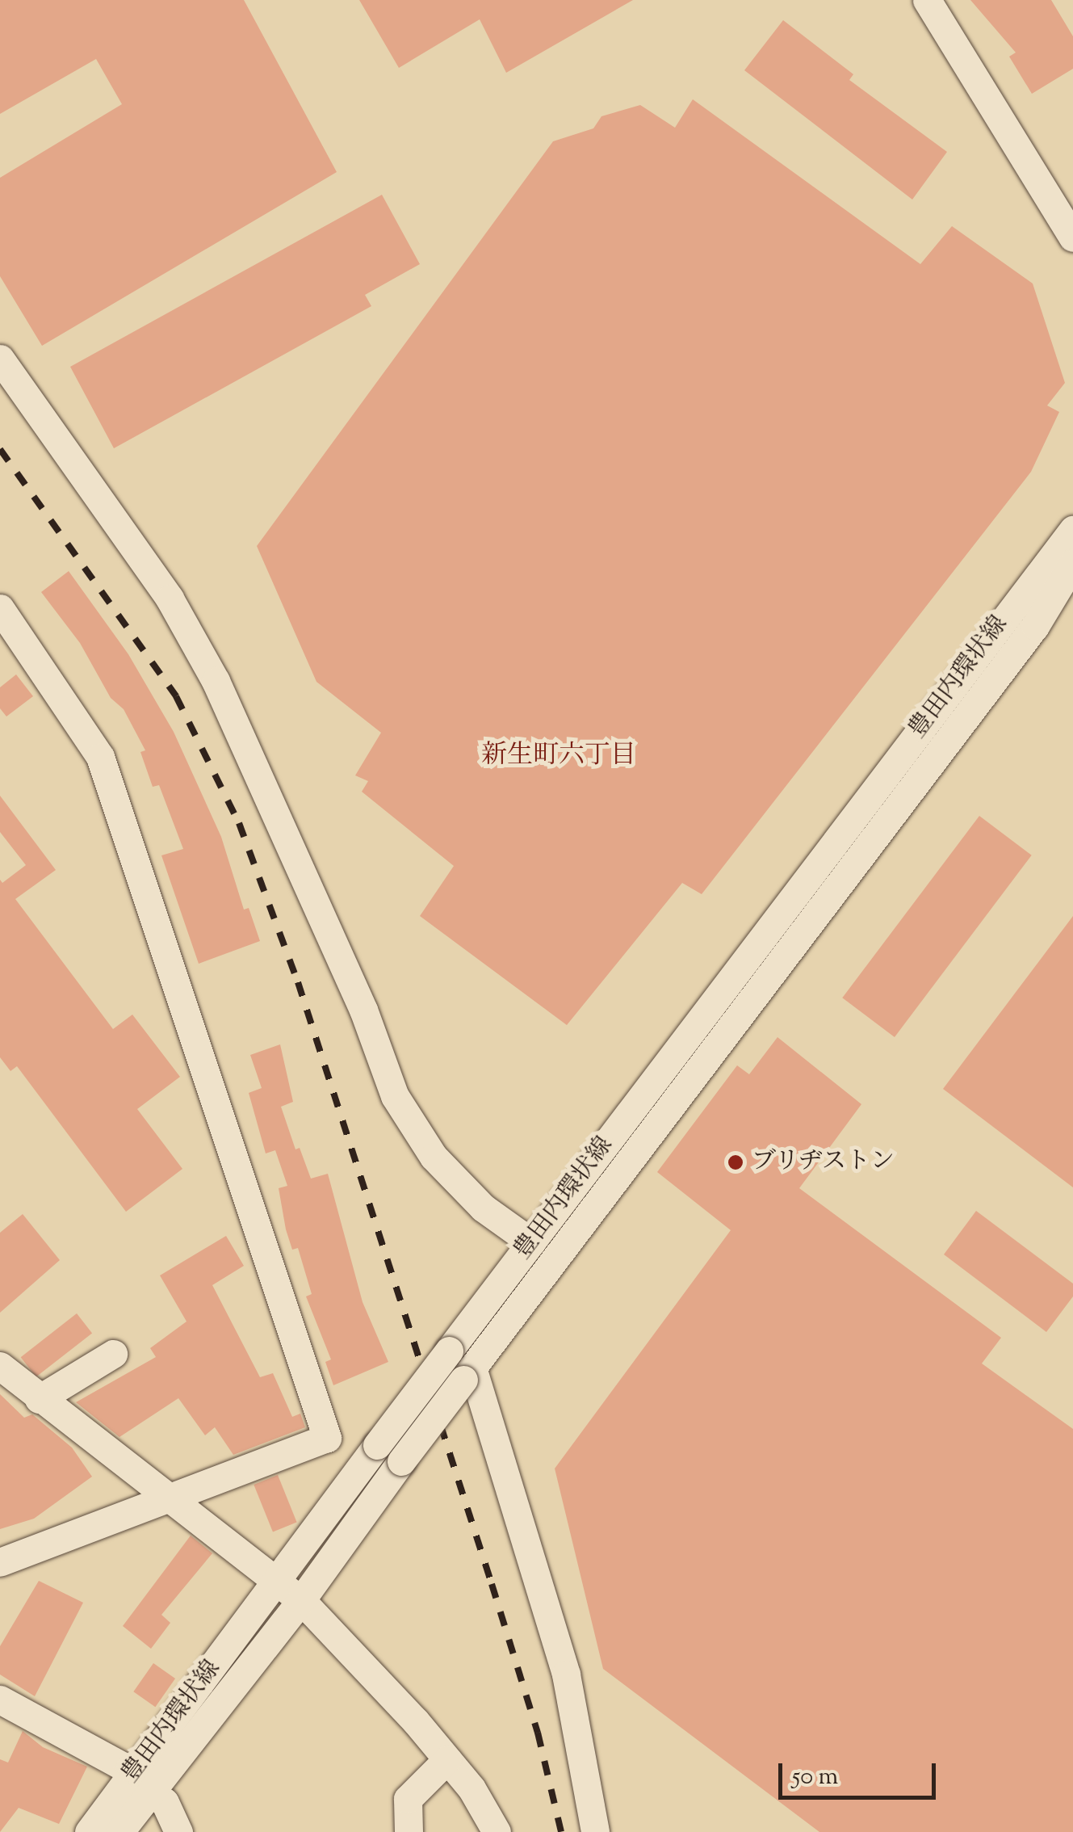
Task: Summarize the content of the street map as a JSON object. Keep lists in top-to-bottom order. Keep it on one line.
{"streets":{"street":["豊田内環状線"]},"districts":["新生町六丁目"],"places":["ブリヂストン"],"scale_bar":"50 m"}
